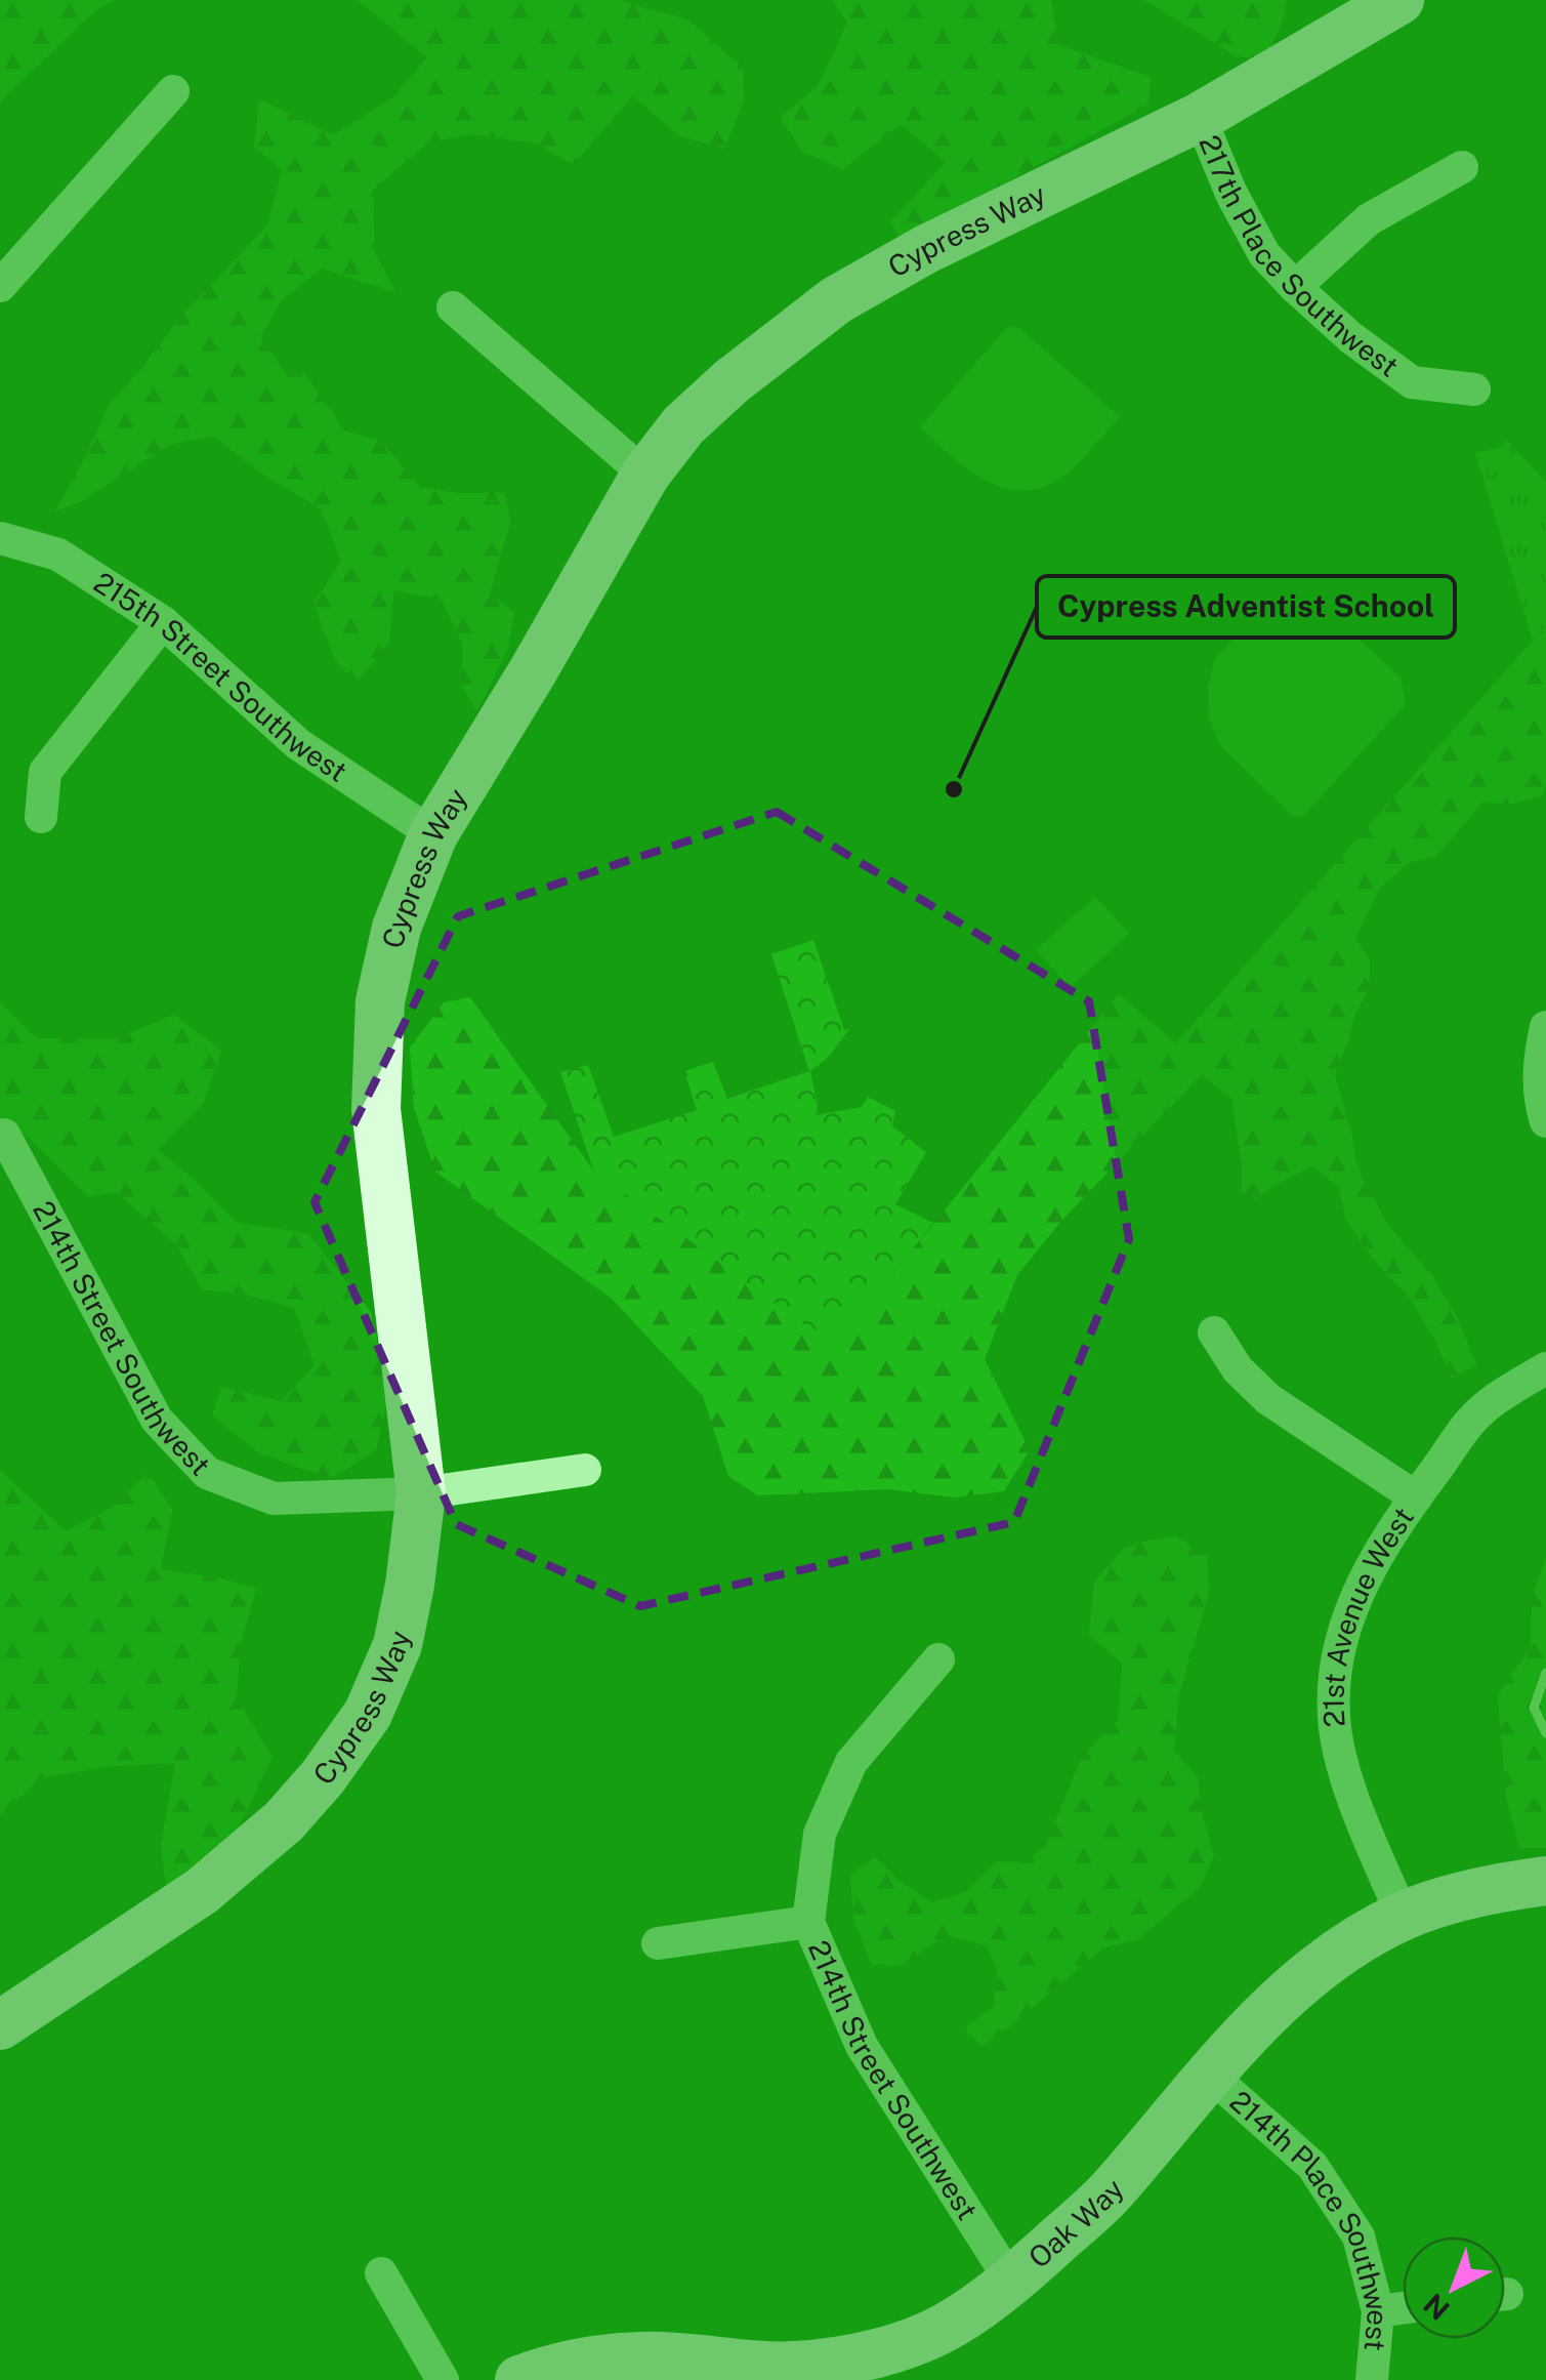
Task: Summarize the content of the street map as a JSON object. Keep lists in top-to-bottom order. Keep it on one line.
{"streets":{"street":["Cypress Way","217th Place Southwest","215th Street Southwest","214th Street Southwest","21st Avenue West","Oak Way","214th Place Southwest"]},"crossings":[["Cypress Way","217th Place Southwest"],["Cypress Way","215th Street Southwest"],["Cypress Way","214th Street Southwest"],["214th Street Southwest","Oak Way"],["21st Avenue West","Oak Way"],["Oak Way","214th Place Southwest"]],"places":["Cypress Adventist School"],"north":"bottom left"}
